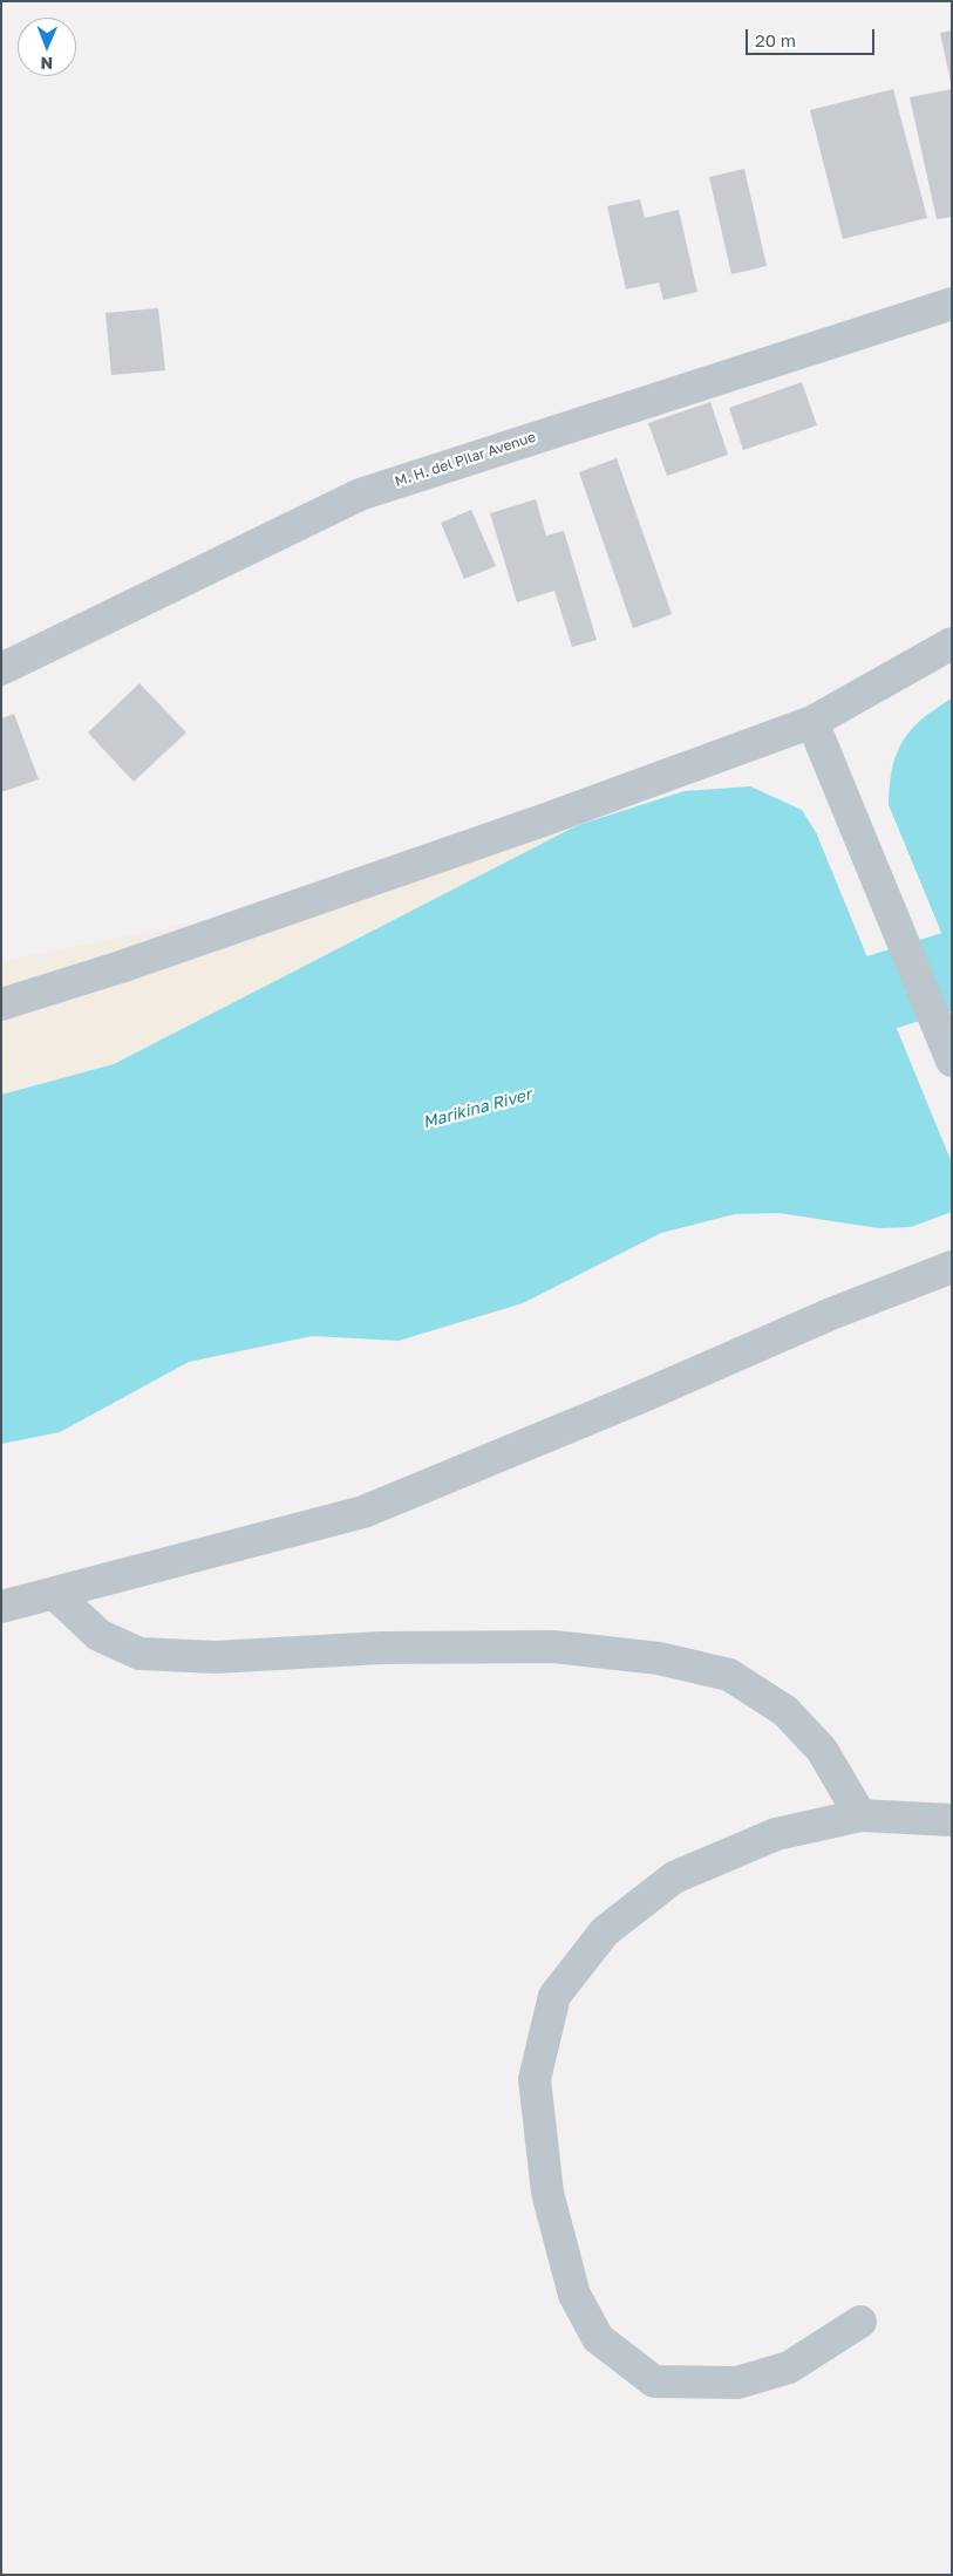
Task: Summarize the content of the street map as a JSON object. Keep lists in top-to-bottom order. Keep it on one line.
{"streets":{"street":["M. H. del Pilar Avenue"]},"water":["Marikina River"],"scale_bar":"20 m","north":"bottom"}
